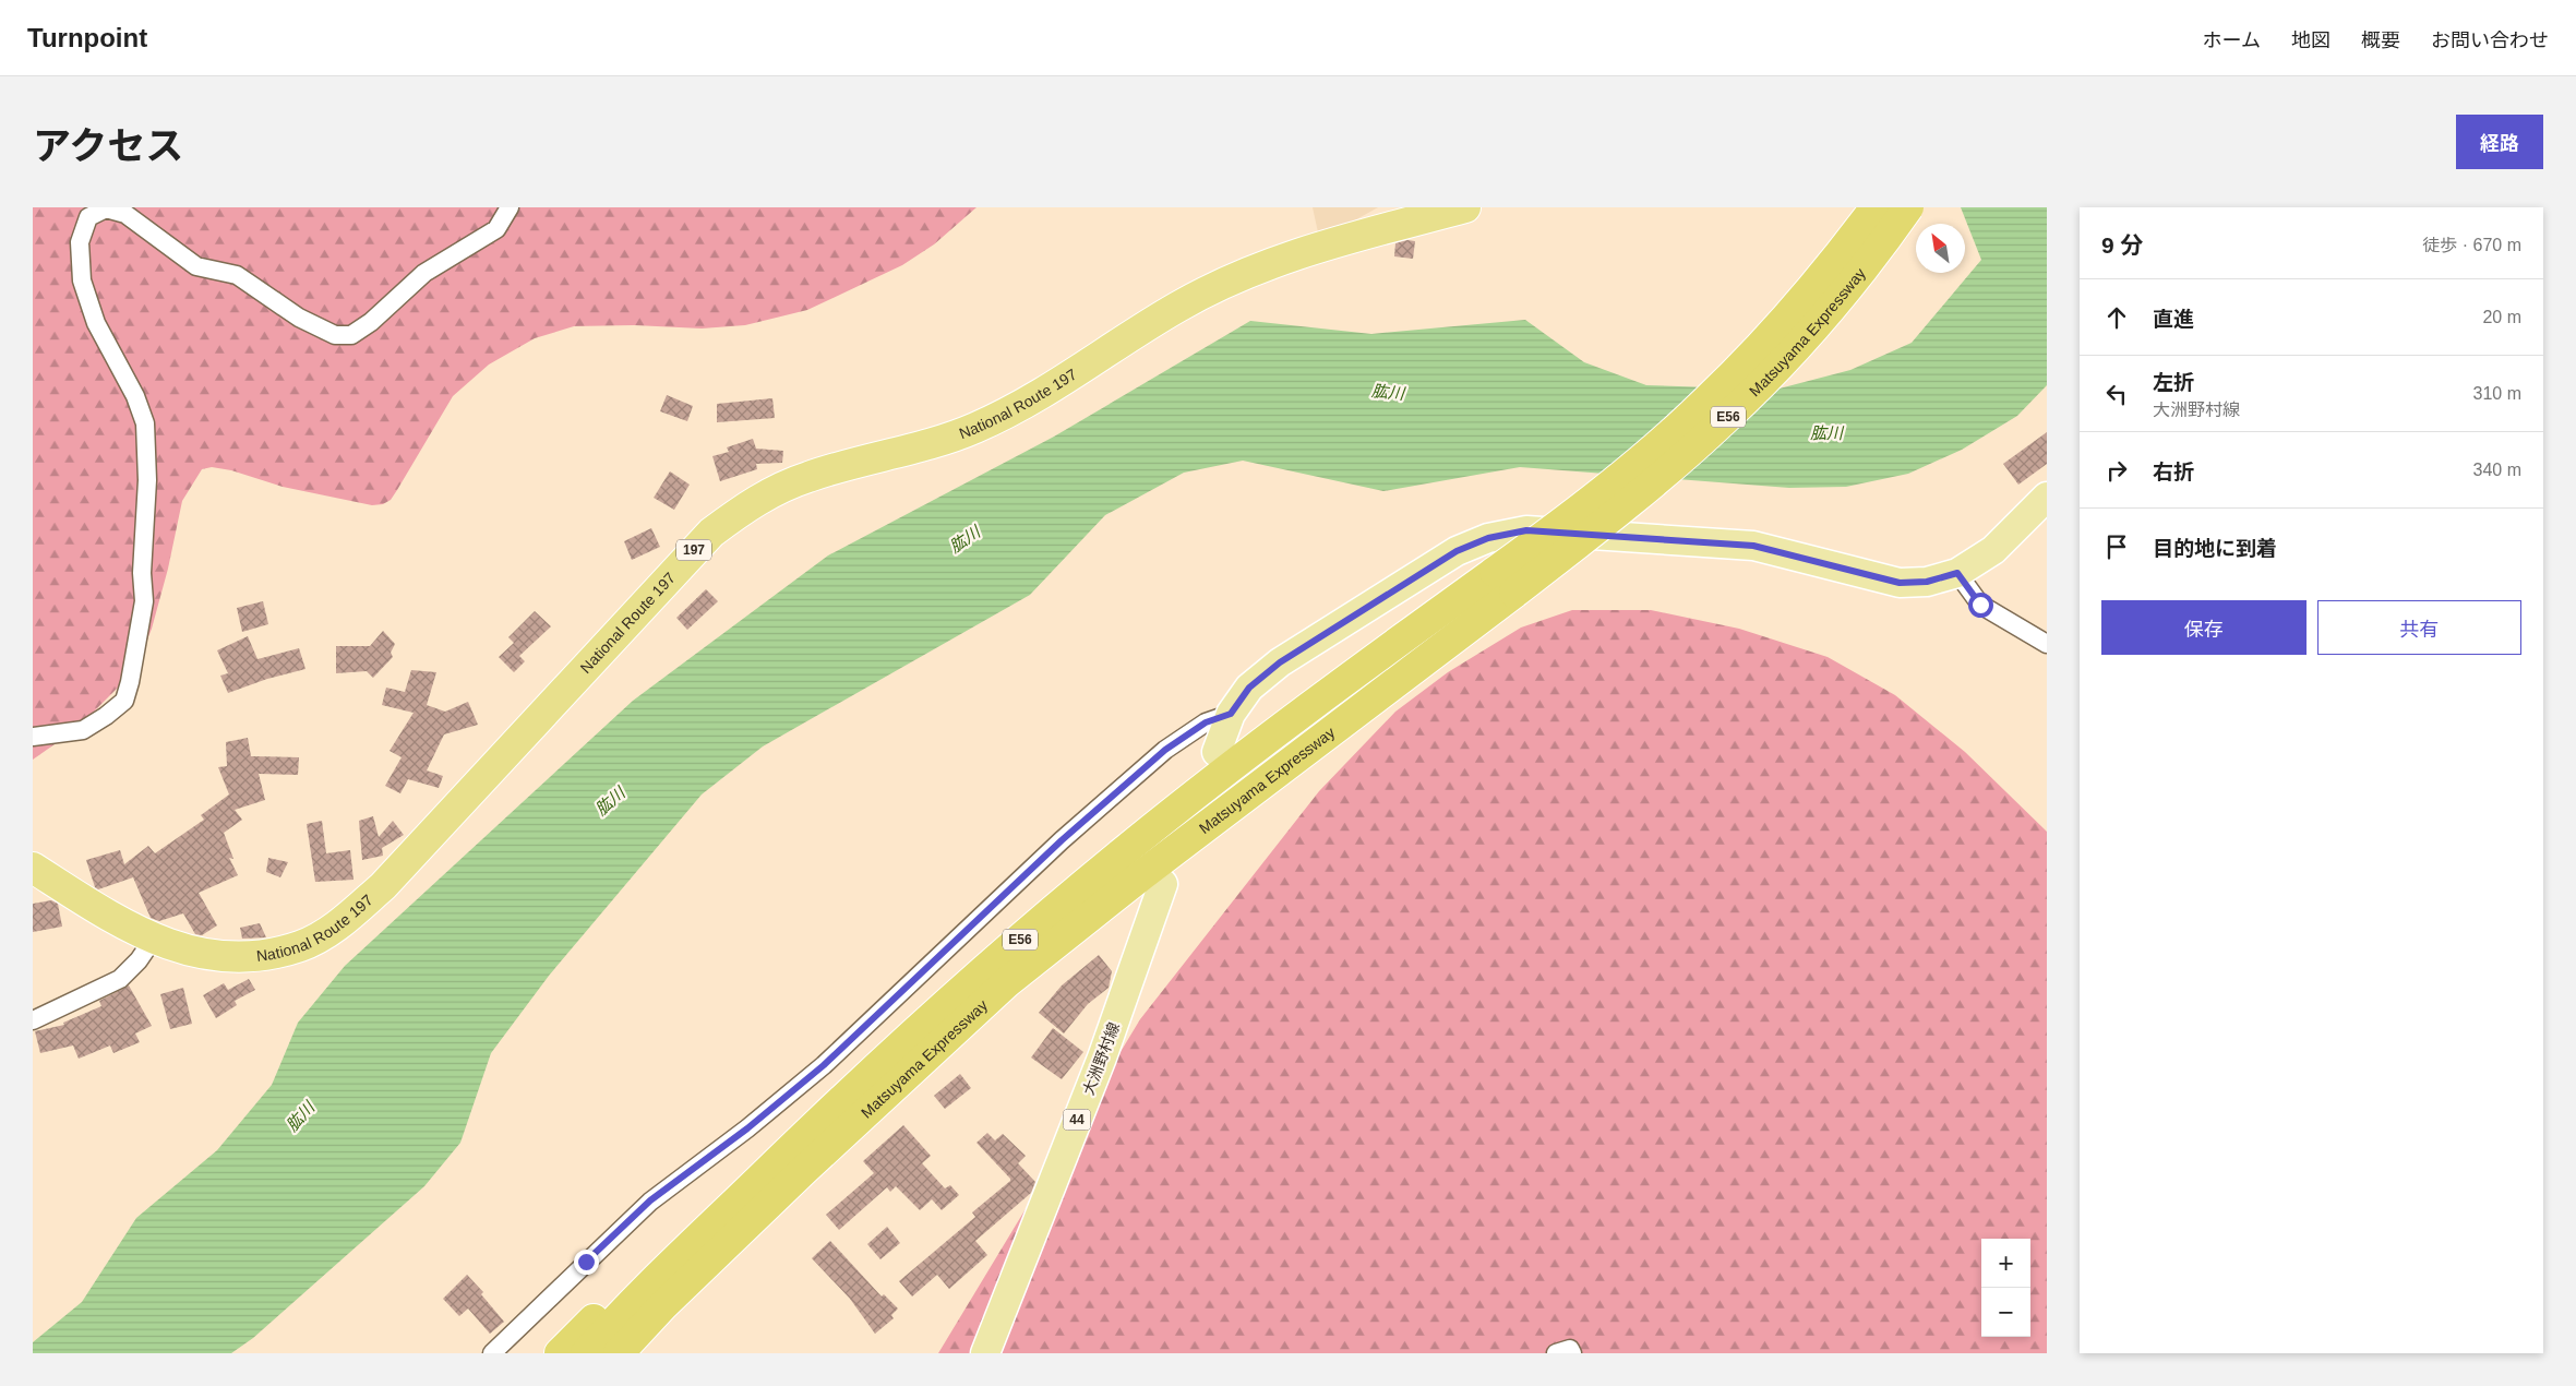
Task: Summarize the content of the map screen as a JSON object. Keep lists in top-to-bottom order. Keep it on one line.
{"streets":{"highway":["Matsuyama Expressway","National Route 197","E56","197"],"main road":["大洲野村線","44"]},"water":["肱川"],"north":"top left","page":{"header":"Turnpoint","nav":["ホーム","地図","概要","お問い合わせ"],"title":"アクセス","buttons":["経路",["保存","共有"]],"heading":["9 分","徒歩 · 670 m"],"list":[["直進","20 m"],["左折","大洲野村線","310 m"],["右折","340 m"],"目的地に到着"],"map_buttons":["+","−"]}}
